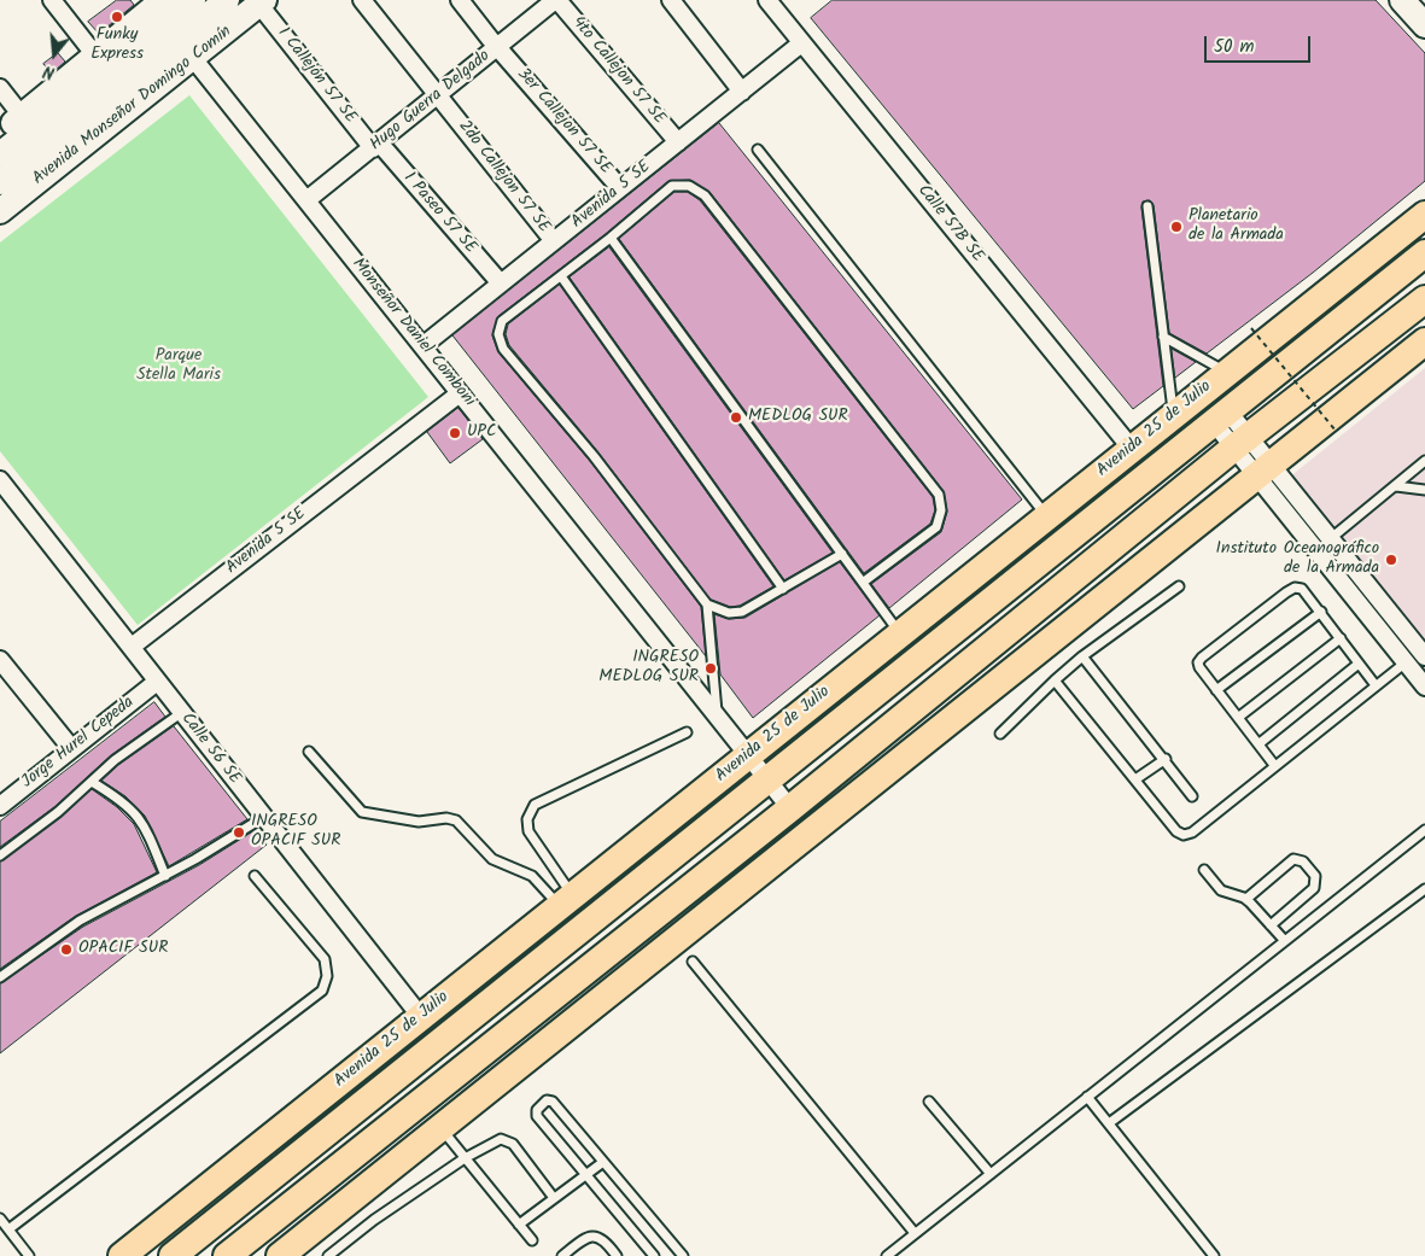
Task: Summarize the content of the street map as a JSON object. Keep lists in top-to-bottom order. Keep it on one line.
{"streets":{"main road":["Avenida Monseñor Domingo Comín","Avenida 25 de Julio"],"street":["4to Callejon 57 SE","1 Callejón 57 SE","Hugo Guerra Delgado","3er Callejon 57 SE","2do Callejon 57 SE","Avenida 5 SE","1 Paseo 57 SE","Calle 57B SE","Monseñor Daniel Comboni","Jorge Hurel Cepeda","Calle 56 SE"]},"crossings":[["4to Callejon 57 SE","Hugo Guerra Delgado"],["4to Callejon 57 SE","Avenida 5 SE"],["1 Callejón 57 SE","Hugo Guerra Delgado"],["1 Callejón 57 SE","Avenida Monseñor Domingo Comín"],["1 Callejón 57 SE","1 Paseo 57 SE"],["Hugo Guerra Delgado","3er Callejon 57 SE"],["Hugo Guerra Delgado","2do Callejon 57 SE"],["Hugo Guerra Delgado","1 Paseo 57 SE"],["Hugo Guerra Delgado","Monseñor Daniel Comboni"],["Avenida Monseñor Domingo Comín","Monseñor Daniel Comboni"],["3er Callejon 57 SE","Avenida 5 SE"],["2do Callejon 57 SE","Avenida 5 SE"],["Avenida 5 SE","1 Paseo 57 SE"],["Avenida 5 SE","Calle 57B SE"],["Avenida 5 SE","Monseñor Daniel Comboni"],["Avenida 5 SE","Calle 56 SE"],["Calle 57B SE","Avenida 25 de Julio"],["Monseñor Daniel Comboni","Avenida 25 de Julio"],["Avenida 25 de Julio","Calle 56 SE"],["Jorge Hurel Cepeda","Calle 56 SE"]],"parks":["Parque Stella Maris"],"places":["Funky Express","Planetario de la Armada","MEDLOG SUR","UPC","Instituto Oceanográfico de la Armada","INGRESO MEDLOG SUR","INGRESO OPACIF SUR","OPACIF SUR"],"scale_bar":"50 m","north":"bottom"}
